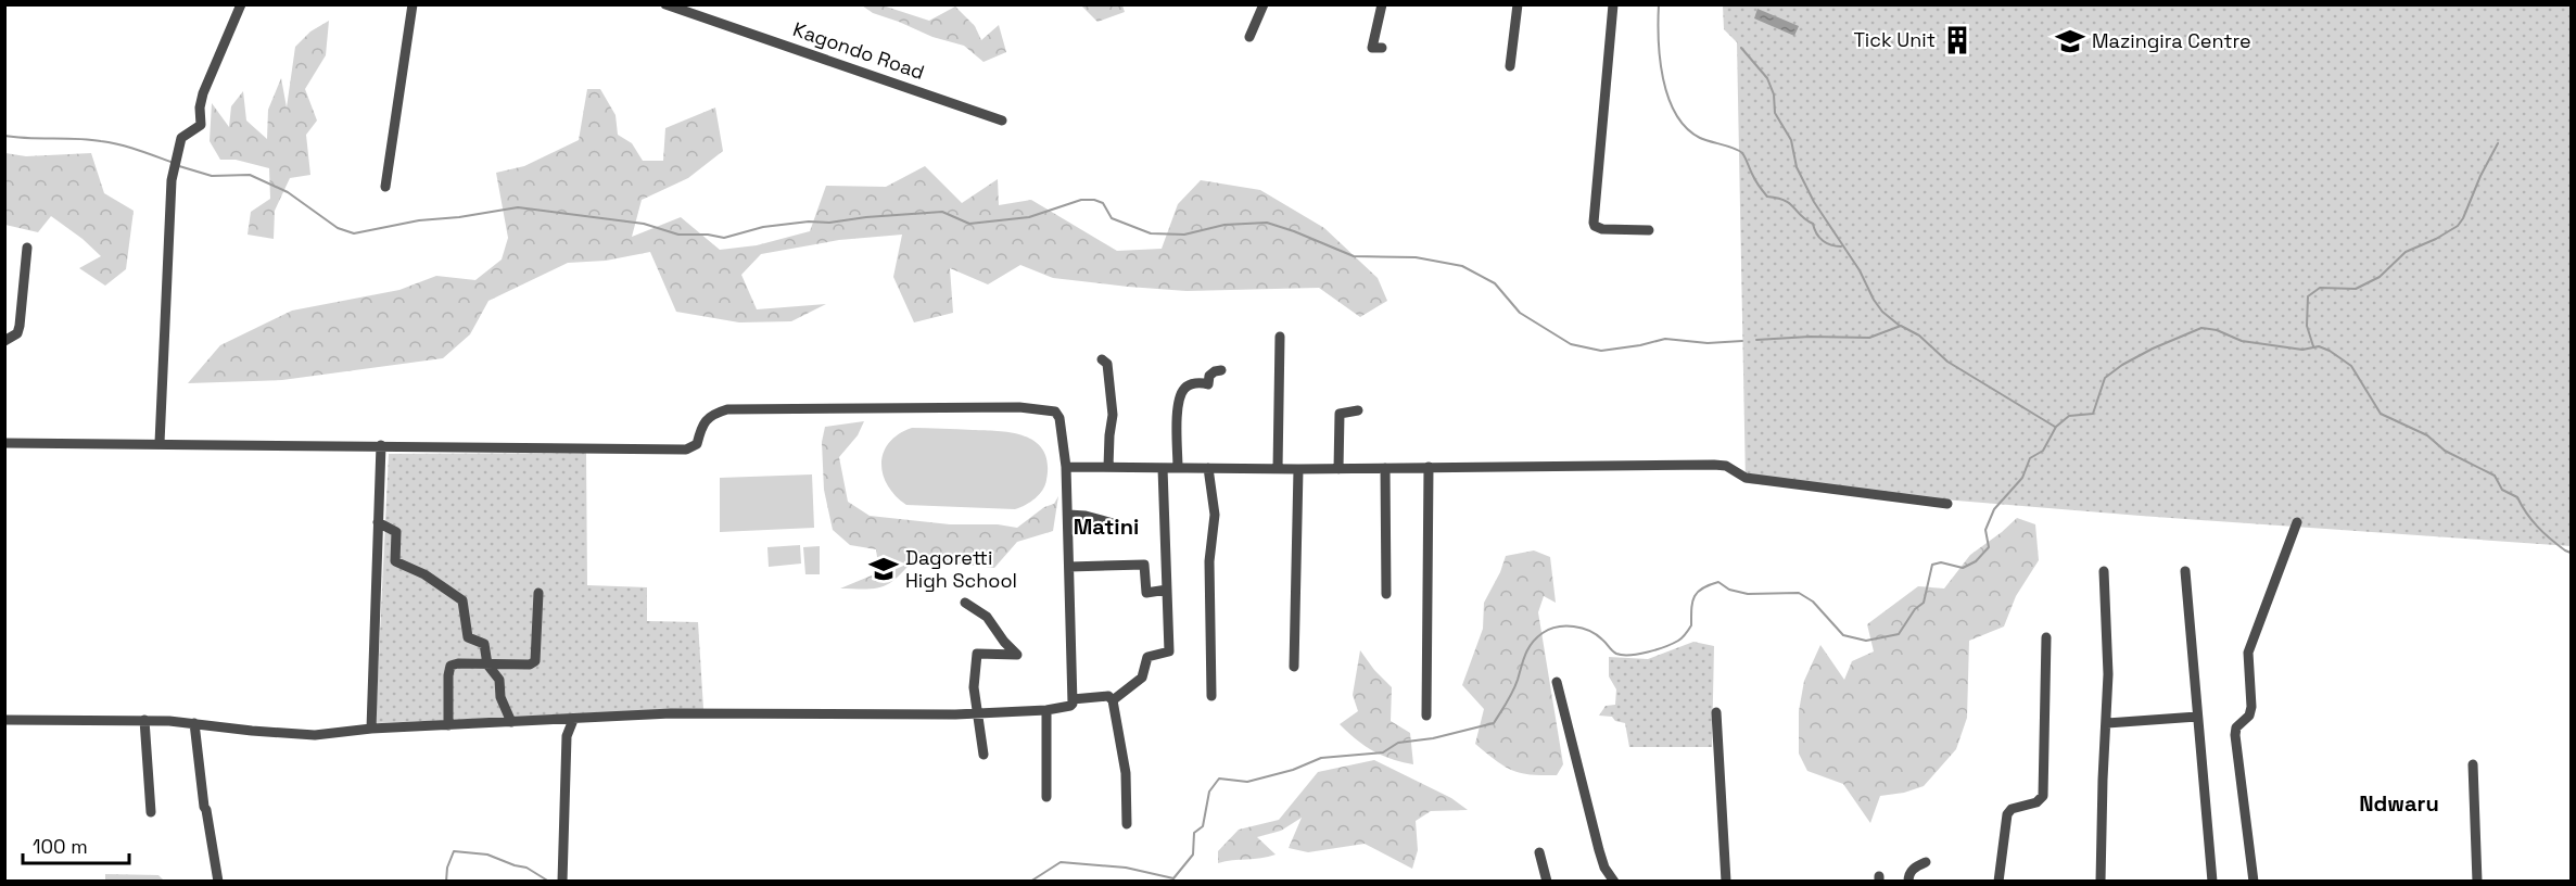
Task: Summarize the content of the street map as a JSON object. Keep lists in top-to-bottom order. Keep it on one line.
{"streets":{"street":["Kagondo Road"]},"districts":["Matini","Ndwaru"],"places":{"building":["Tick Unit"],"school or university":["Mazingira Centre","Dagoretti High School"]},"scale_bar":"100 m"}
